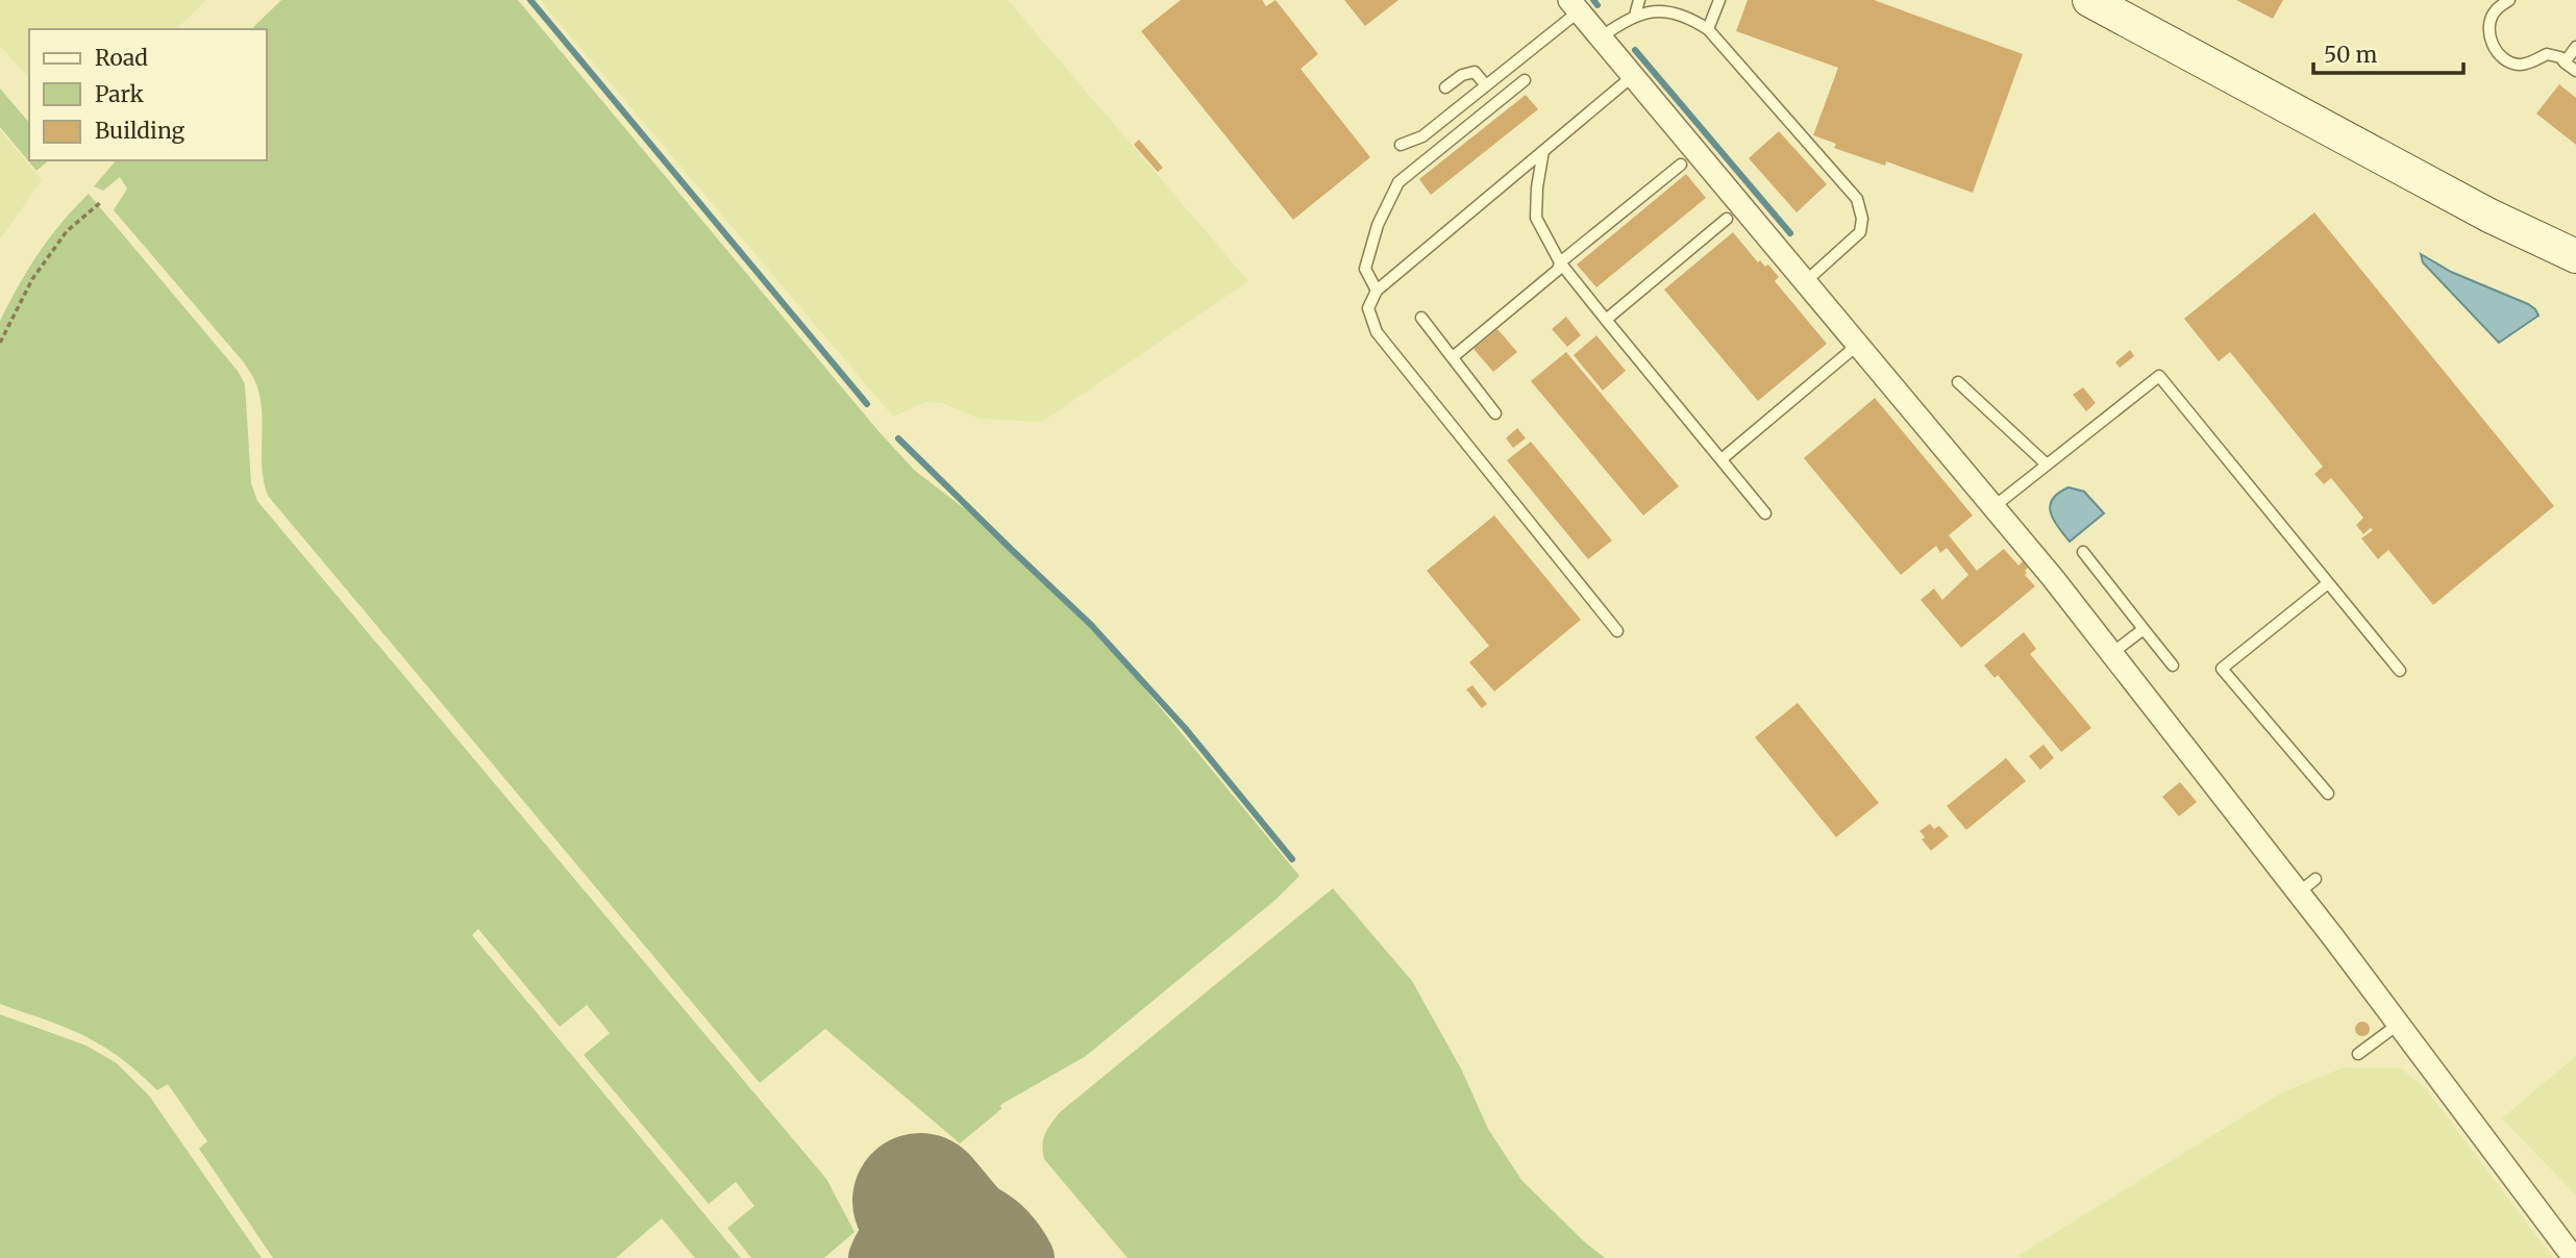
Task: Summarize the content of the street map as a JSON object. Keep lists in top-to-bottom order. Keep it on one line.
{"legend":["Road","Park","Building"],"scale_bar":"50 m"}
